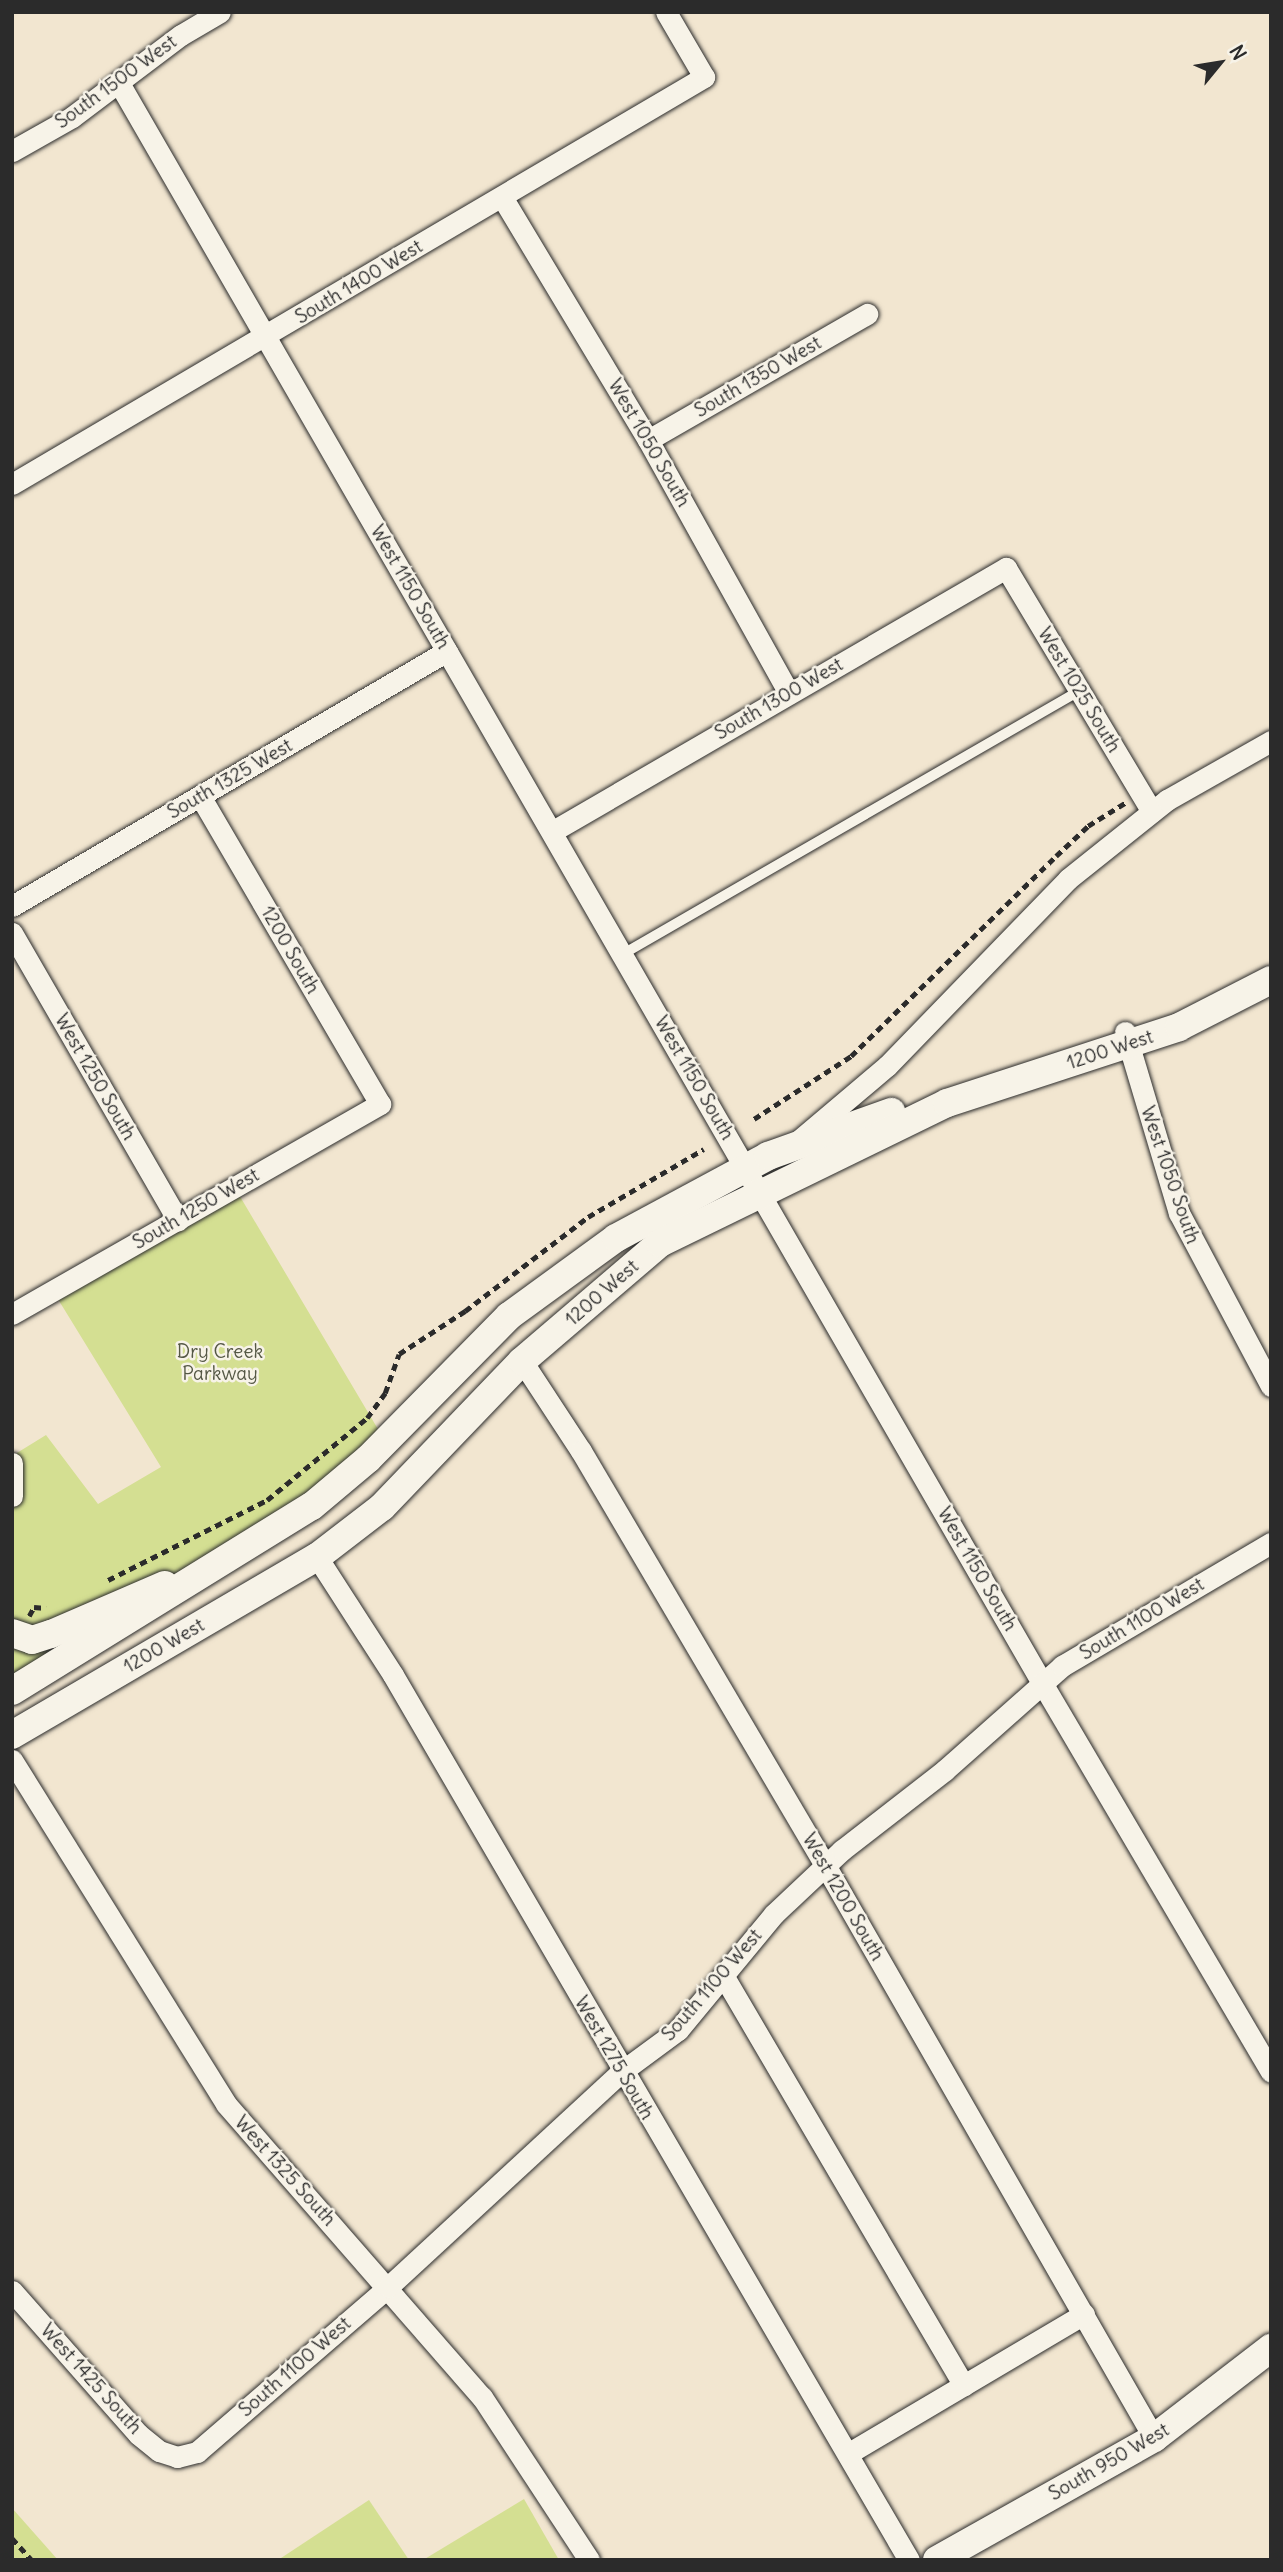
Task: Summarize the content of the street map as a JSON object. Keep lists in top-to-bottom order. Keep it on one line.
{"streets":{"street":["South 1500 West","South 1400 West","South 1350 West","West 1050 South","West 1150 South","West 1025 South","South 1300 West","South 1325 West","1200 South","1200 West","West 1250 South","South 1250 West","South 1100 West","West 1200 South","West 1275 South","West 1325 South","West 1425 South","South 950 West"]},"crossings":[["South 1500 West","West 1150 South"],["South 1400 West","West 1050 South"],["South 1400 West","West 1150 South"],["South 1350 West","West 1050 South"],["West 1050 South","South 1300 West"],["West 1050 South","1200 West"],["West 1150 South","South 1300 West"],["West 1150 South","South 1325 West"],["West 1150 South","1200 West"],["West 1150 South","South 1100 West"],["West 1025 South","South 1300 West"],["South 1325 West","1200 South"],["1200 South","South 1250 West"],["1200 West","West 1200 South"],["1200 West","West 1275 South"],["West 1250 South","South 1250 West"],["South 1100 West","West 1200 South"],["South 1100 West","West 1275 South"],["South 1100 West","West 1325 South"],["South 1100 West","West 1425 South"],["West 1200 South","South 950 West"]],"parks":["Dry Creek Parkway"],"north":"top right"}
